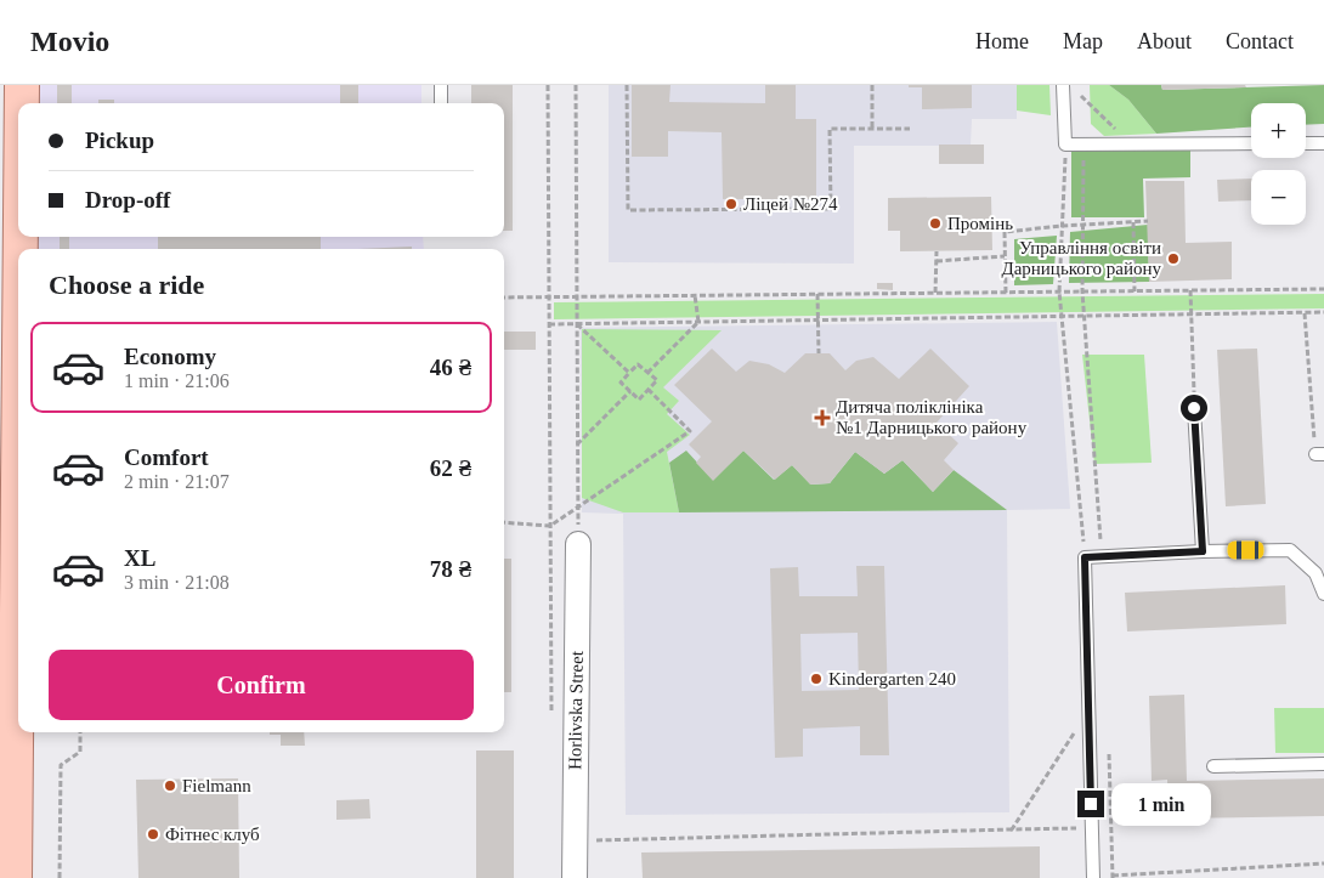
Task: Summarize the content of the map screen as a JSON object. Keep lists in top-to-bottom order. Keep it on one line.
{"streets":{"street":["Horlivska Street"]},"places":{"other":["Ліцей №274","Промінь","Управління освіти Дарницького району","Kindergarten 240","Fielmann","Фітнес клуб"],"health":["Дитяча поліклініка №1 Дарницького району"]},"page":{"header":"Movio","nav":["Home","Map","About","Contact"],"map_buttons":["+","−"],"banner":["Pickup","Drop-off"],"heading":"Choose a ride","list":[{"name":"Economy","note":"1 min · 21:06","value":"46 ₴"},{"name":"Comfort","note":"2 min · 21:07","value":"62 ₴"},{"name":"XL","note":"3 min · 21:08","value":"78 ₴"}],"buttons":"Confirm","bubble":"1 min"}}
